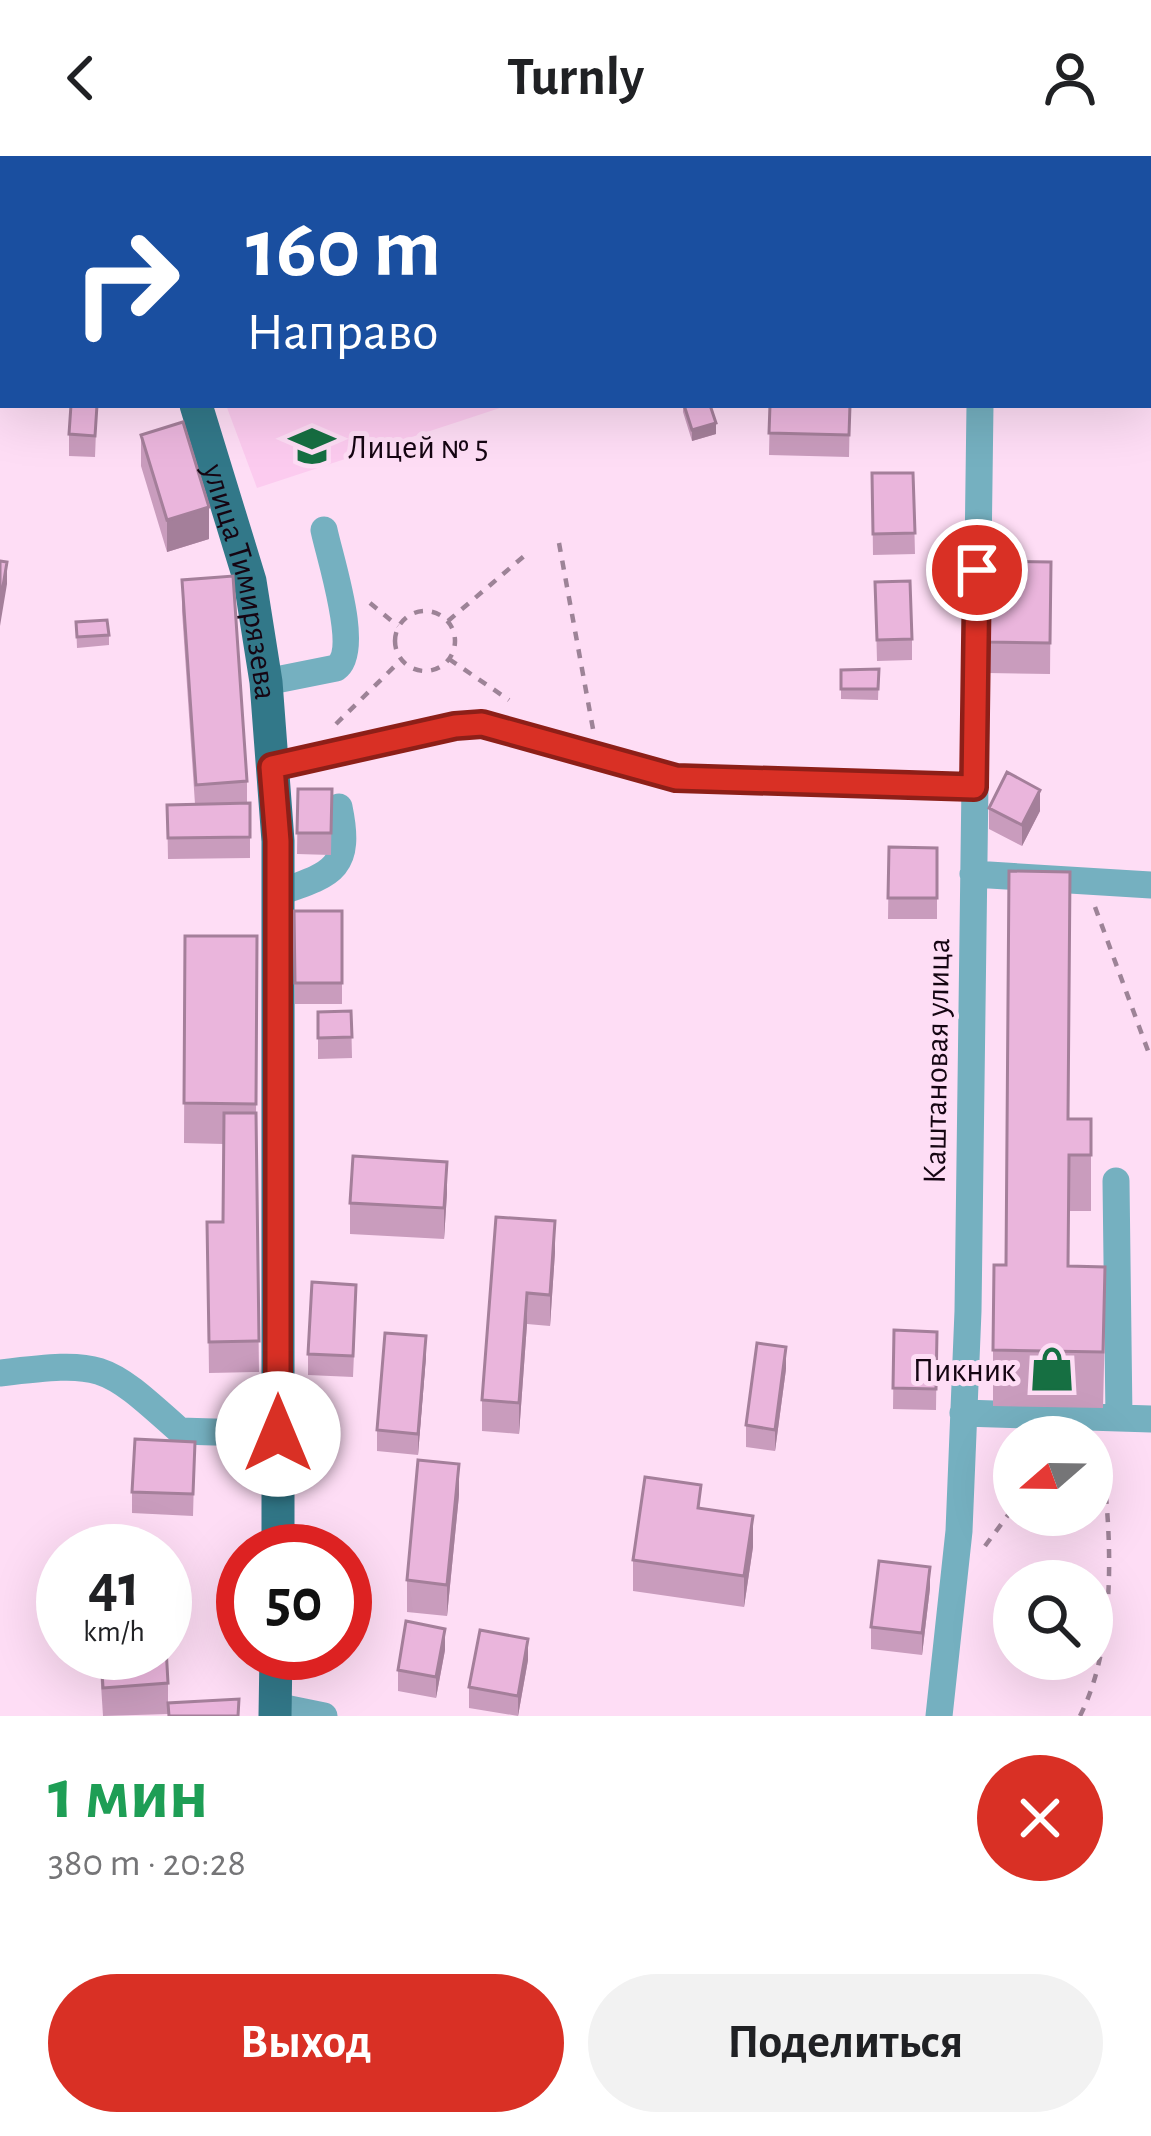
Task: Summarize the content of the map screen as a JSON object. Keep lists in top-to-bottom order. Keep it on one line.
{"streets":{"main road":["улица Тимирязева"],"street":["Каштановая улица"]},"places":{"school or university":["Лицей № 5"],"shop":["Пикник"]},"north":"left","page":{"header":"Turnly","turn":["160 m","Направо"],"speed":"41 km/h","limit":"50","heading":["1 мин","380 m · 20:28"],"buttons":["Выход","Поделиться"]}}
